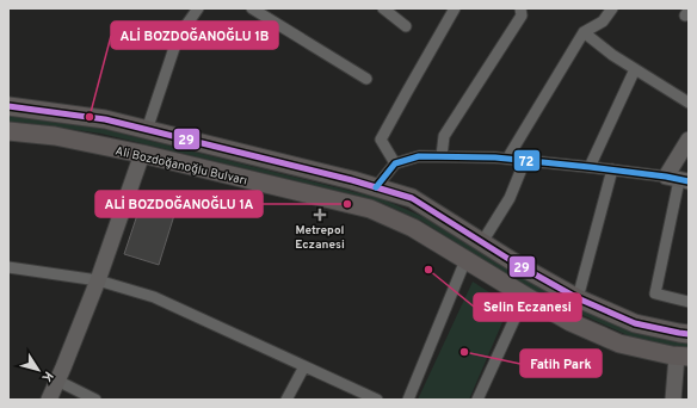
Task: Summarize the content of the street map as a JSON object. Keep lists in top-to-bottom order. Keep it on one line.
{"streets":{"main road":["Ali Bozdoğanoğlu Bulvarı"]},"places":{"other":["ALİ BOZDOĞANOĞLU 1B","ALİ BOZDOĞANOĞLU 1A","Selin Eczanesi","Fatih Park"],"health":["Metrepol Eczanesi"]},"lines":["transit line 29","transit line 72"],"north":"bottom right"}
